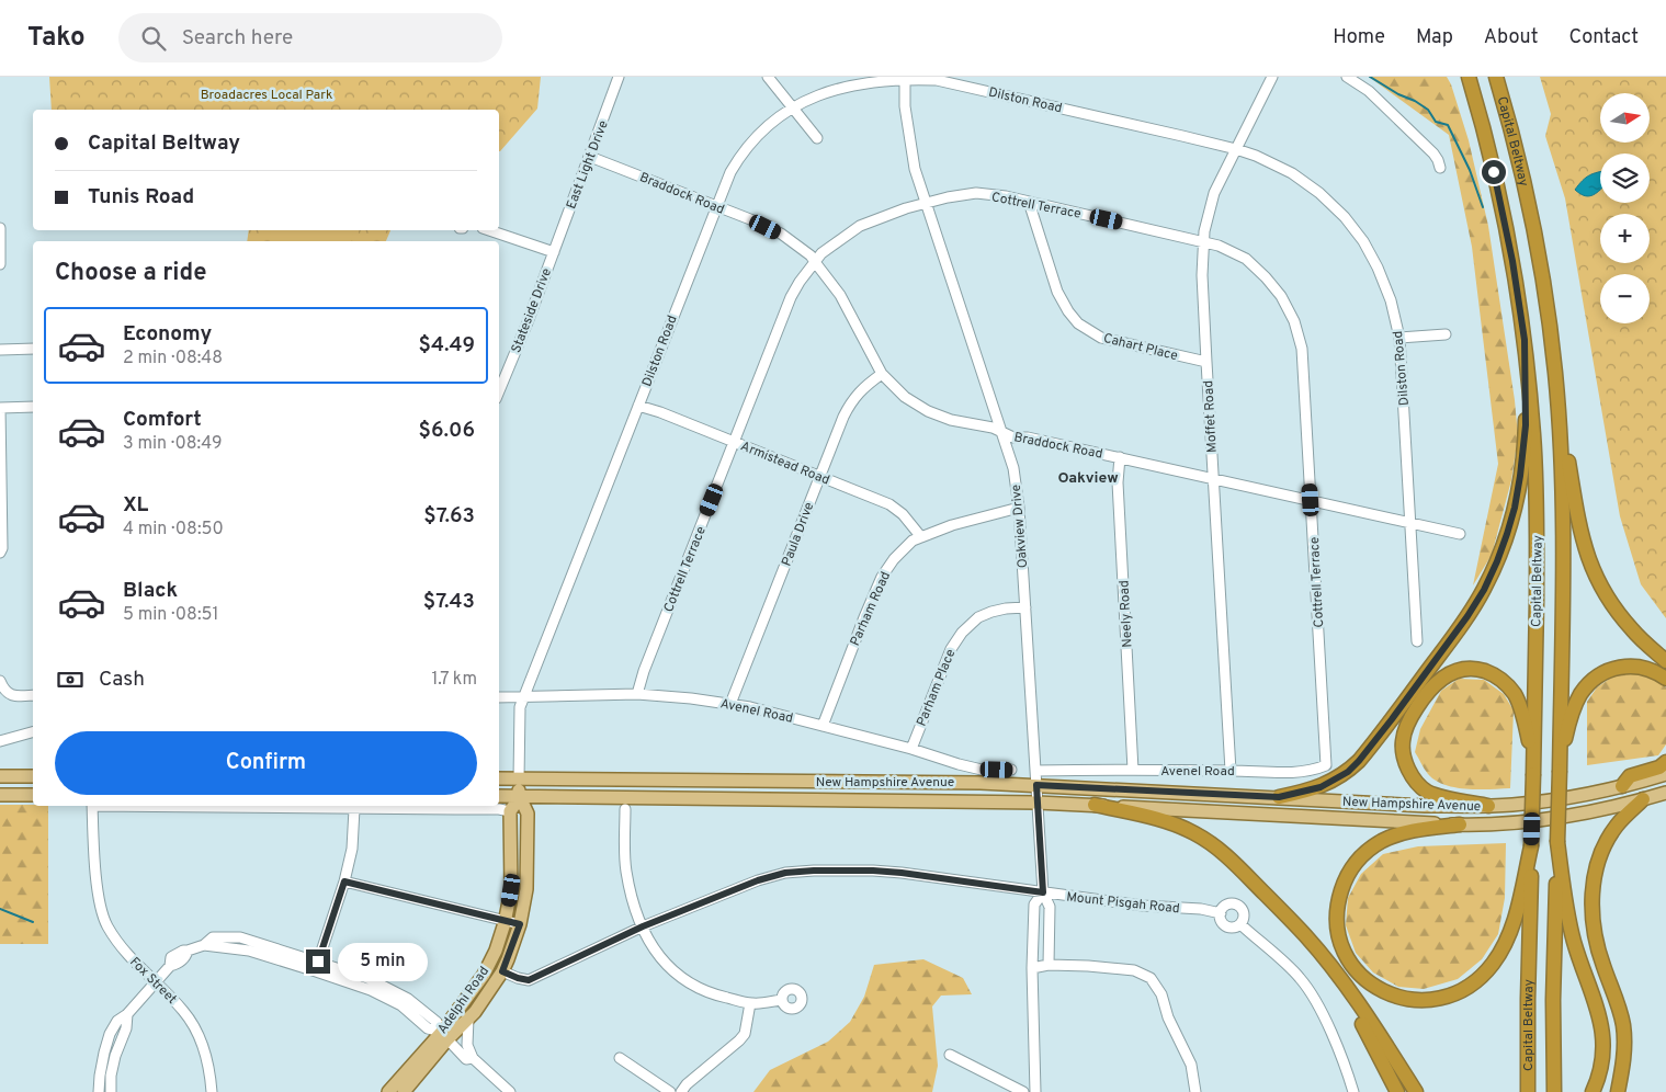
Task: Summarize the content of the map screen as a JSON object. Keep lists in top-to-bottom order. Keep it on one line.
{"streets":{"highway":["Capital Beltway"],"main road":["New Hampshire Avenue","Adelphi Road"],"street":["Dilston Road","East Light Drive","Braddock Road","Cottrell Terrace","Stateside Drive","Cahart Place","Moffet Road","Armistead Road","Oakview Drive","Paula Drive","Parham Road","Neely Road","Parham Place","Avenel Road","Mount Pisgah Road","Fox Street"]},"crossings":[["Dilston Road","Braddock Road"],["Dilston Road","Moffet Road"],["Dilston Road","Armistead Road"],["Dilston Road","Oakview Drive"],["Dilston Road","Avenel Road"],["Dilston Road","New Hampshire Avenue"],["Dilston Road","Adelphi Road"],["East Light Drive","Braddock Road"],["East Light Drive","Stateside Drive"],["Braddock Road","Cottrell Terrace"],["Braddock Road","Moffet Road"],["Braddock Road","Oakview Drive"],["Braddock Road","Paula Drive"],["Braddock Road","Neely Road"],["Cottrell Terrace","Cahart Place"],["Cottrell Terrace","Moffet Road"],["Cottrell Terrace","Armistead Road"],["Cottrell Terrace","Oakview Drive"],["Cottrell Terrace","Avenel Road"],["Cahart Place","Moffet Road"],["Moffet Road","Avenel Road"],["Armistead Road","Paula Drive"],["Armistead Road","Parham Road"],["Oakview Drive","Parham Road"],["Oakview Drive","Parham Place"],["Oakview Drive","Avenel Road"],["Oakview Drive","New Hampshire Avenue"],["Oakview Drive","Mount Pisgah Road"],["Paula Drive","Avenel Road"],["Parham Road","Avenel Road"],["Neely Road","Avenel Road"],["Parham Place","Avenel Road"],["New Hampshire Avenue","Adelphi Road"],["Mount Pisgah Road","Adelphi Road"]],"districts":["Oakview"],"parks":["Broadacres Local Park"],"north":"right","page":{"header":"Tako","search":"Search here","nav":["Home","Map","About","Contact"],"map_buttons":["+","−"],"banner":["Capital Beltway","Tunis Road"],"heading":"Choose a ride","list":[{"name":"Economy","note":"2 min · 08:48","value":"$4.49"},{"name":"Comfort","note":"3 min · 08:49","value":"$6.06"},{"name":"XL","note":"4 min · 08:50","value":"$7.63"},{"name":"Black","note":"5 min · 08:51","value":"$7.43"}],"pay":["Cash","1.7 km"],"buttons":"Confirm","bubble":"5 min"}}
